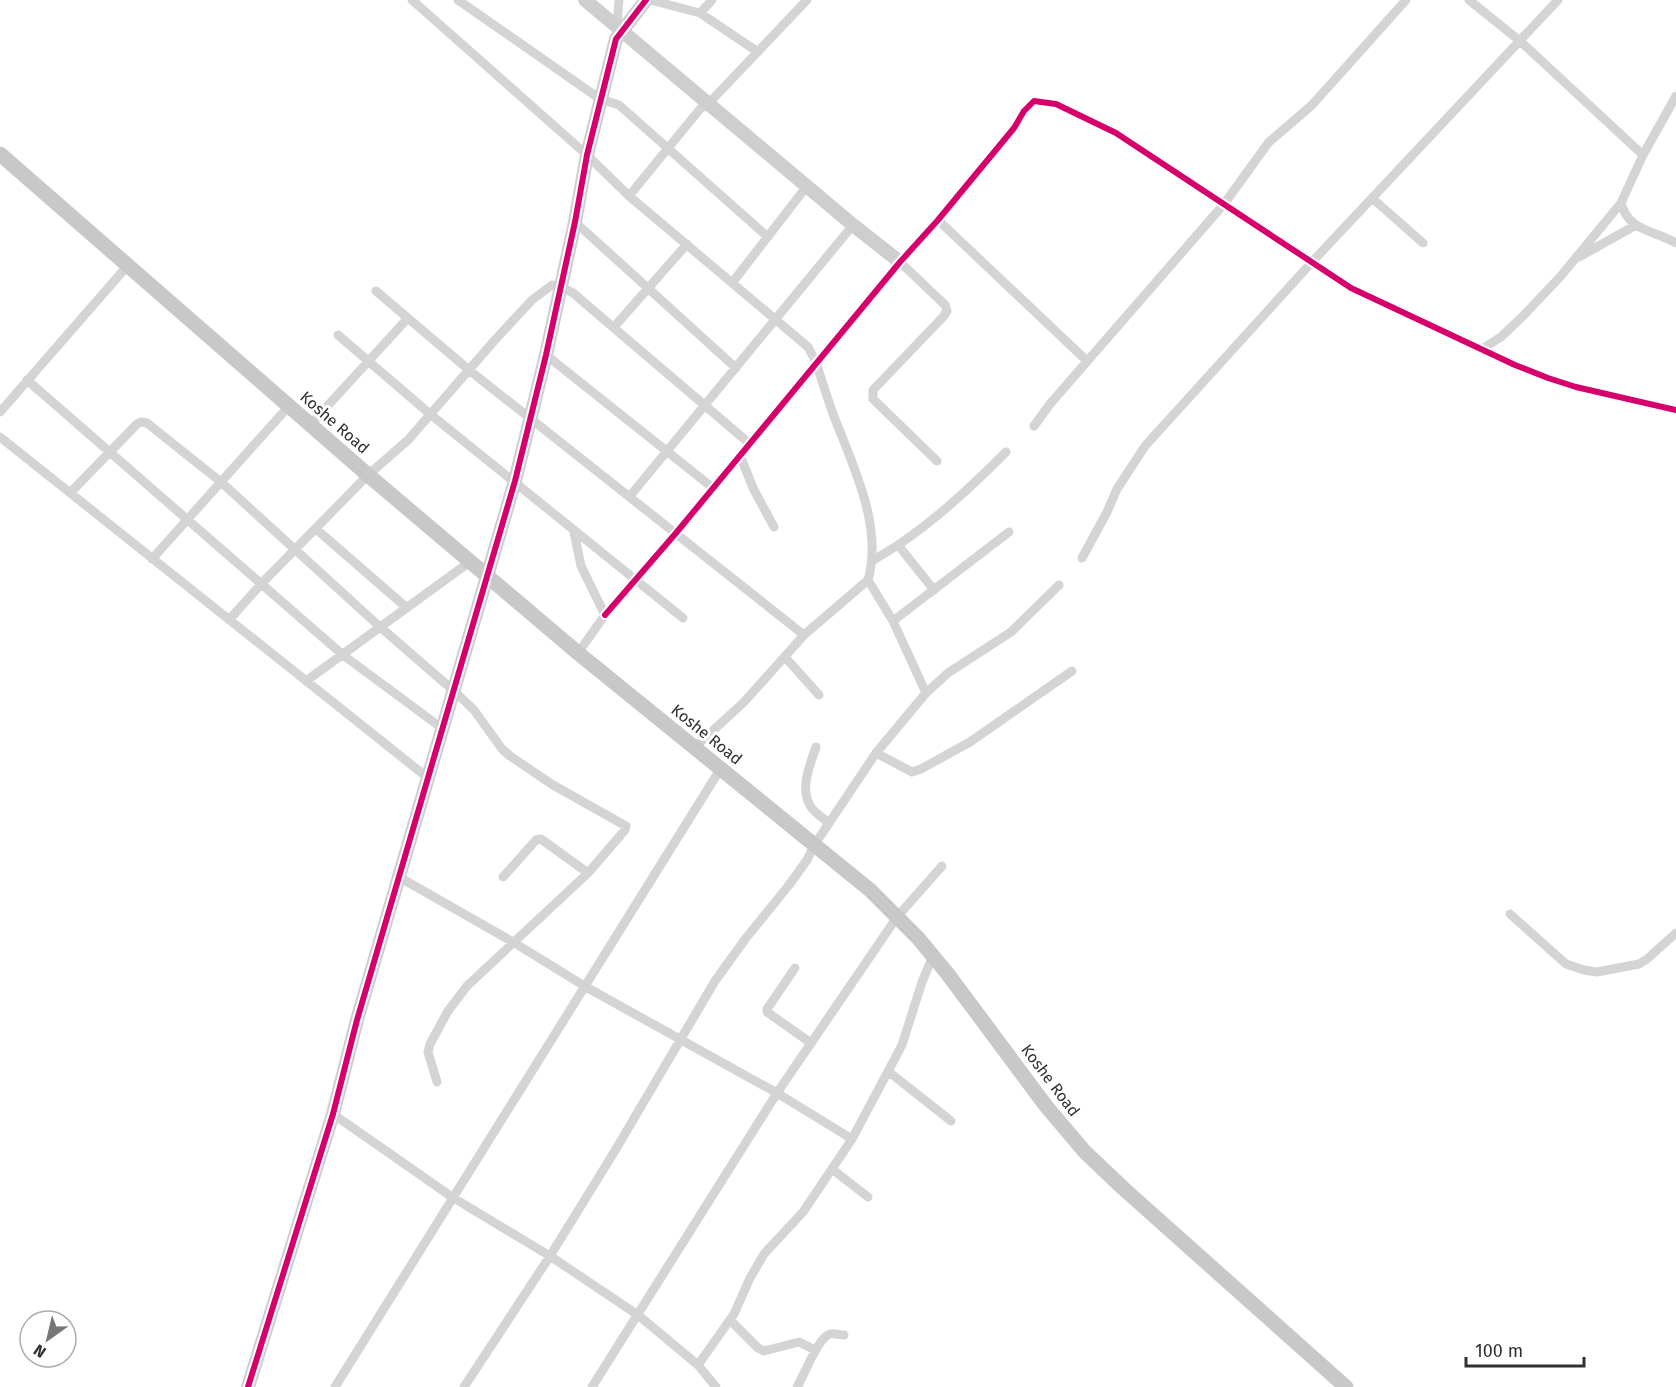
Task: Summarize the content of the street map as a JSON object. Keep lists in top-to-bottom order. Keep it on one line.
{"streets":{"main road":["Koshe Road"]},"scale_bar":"100 m","north":"bottom left"}
